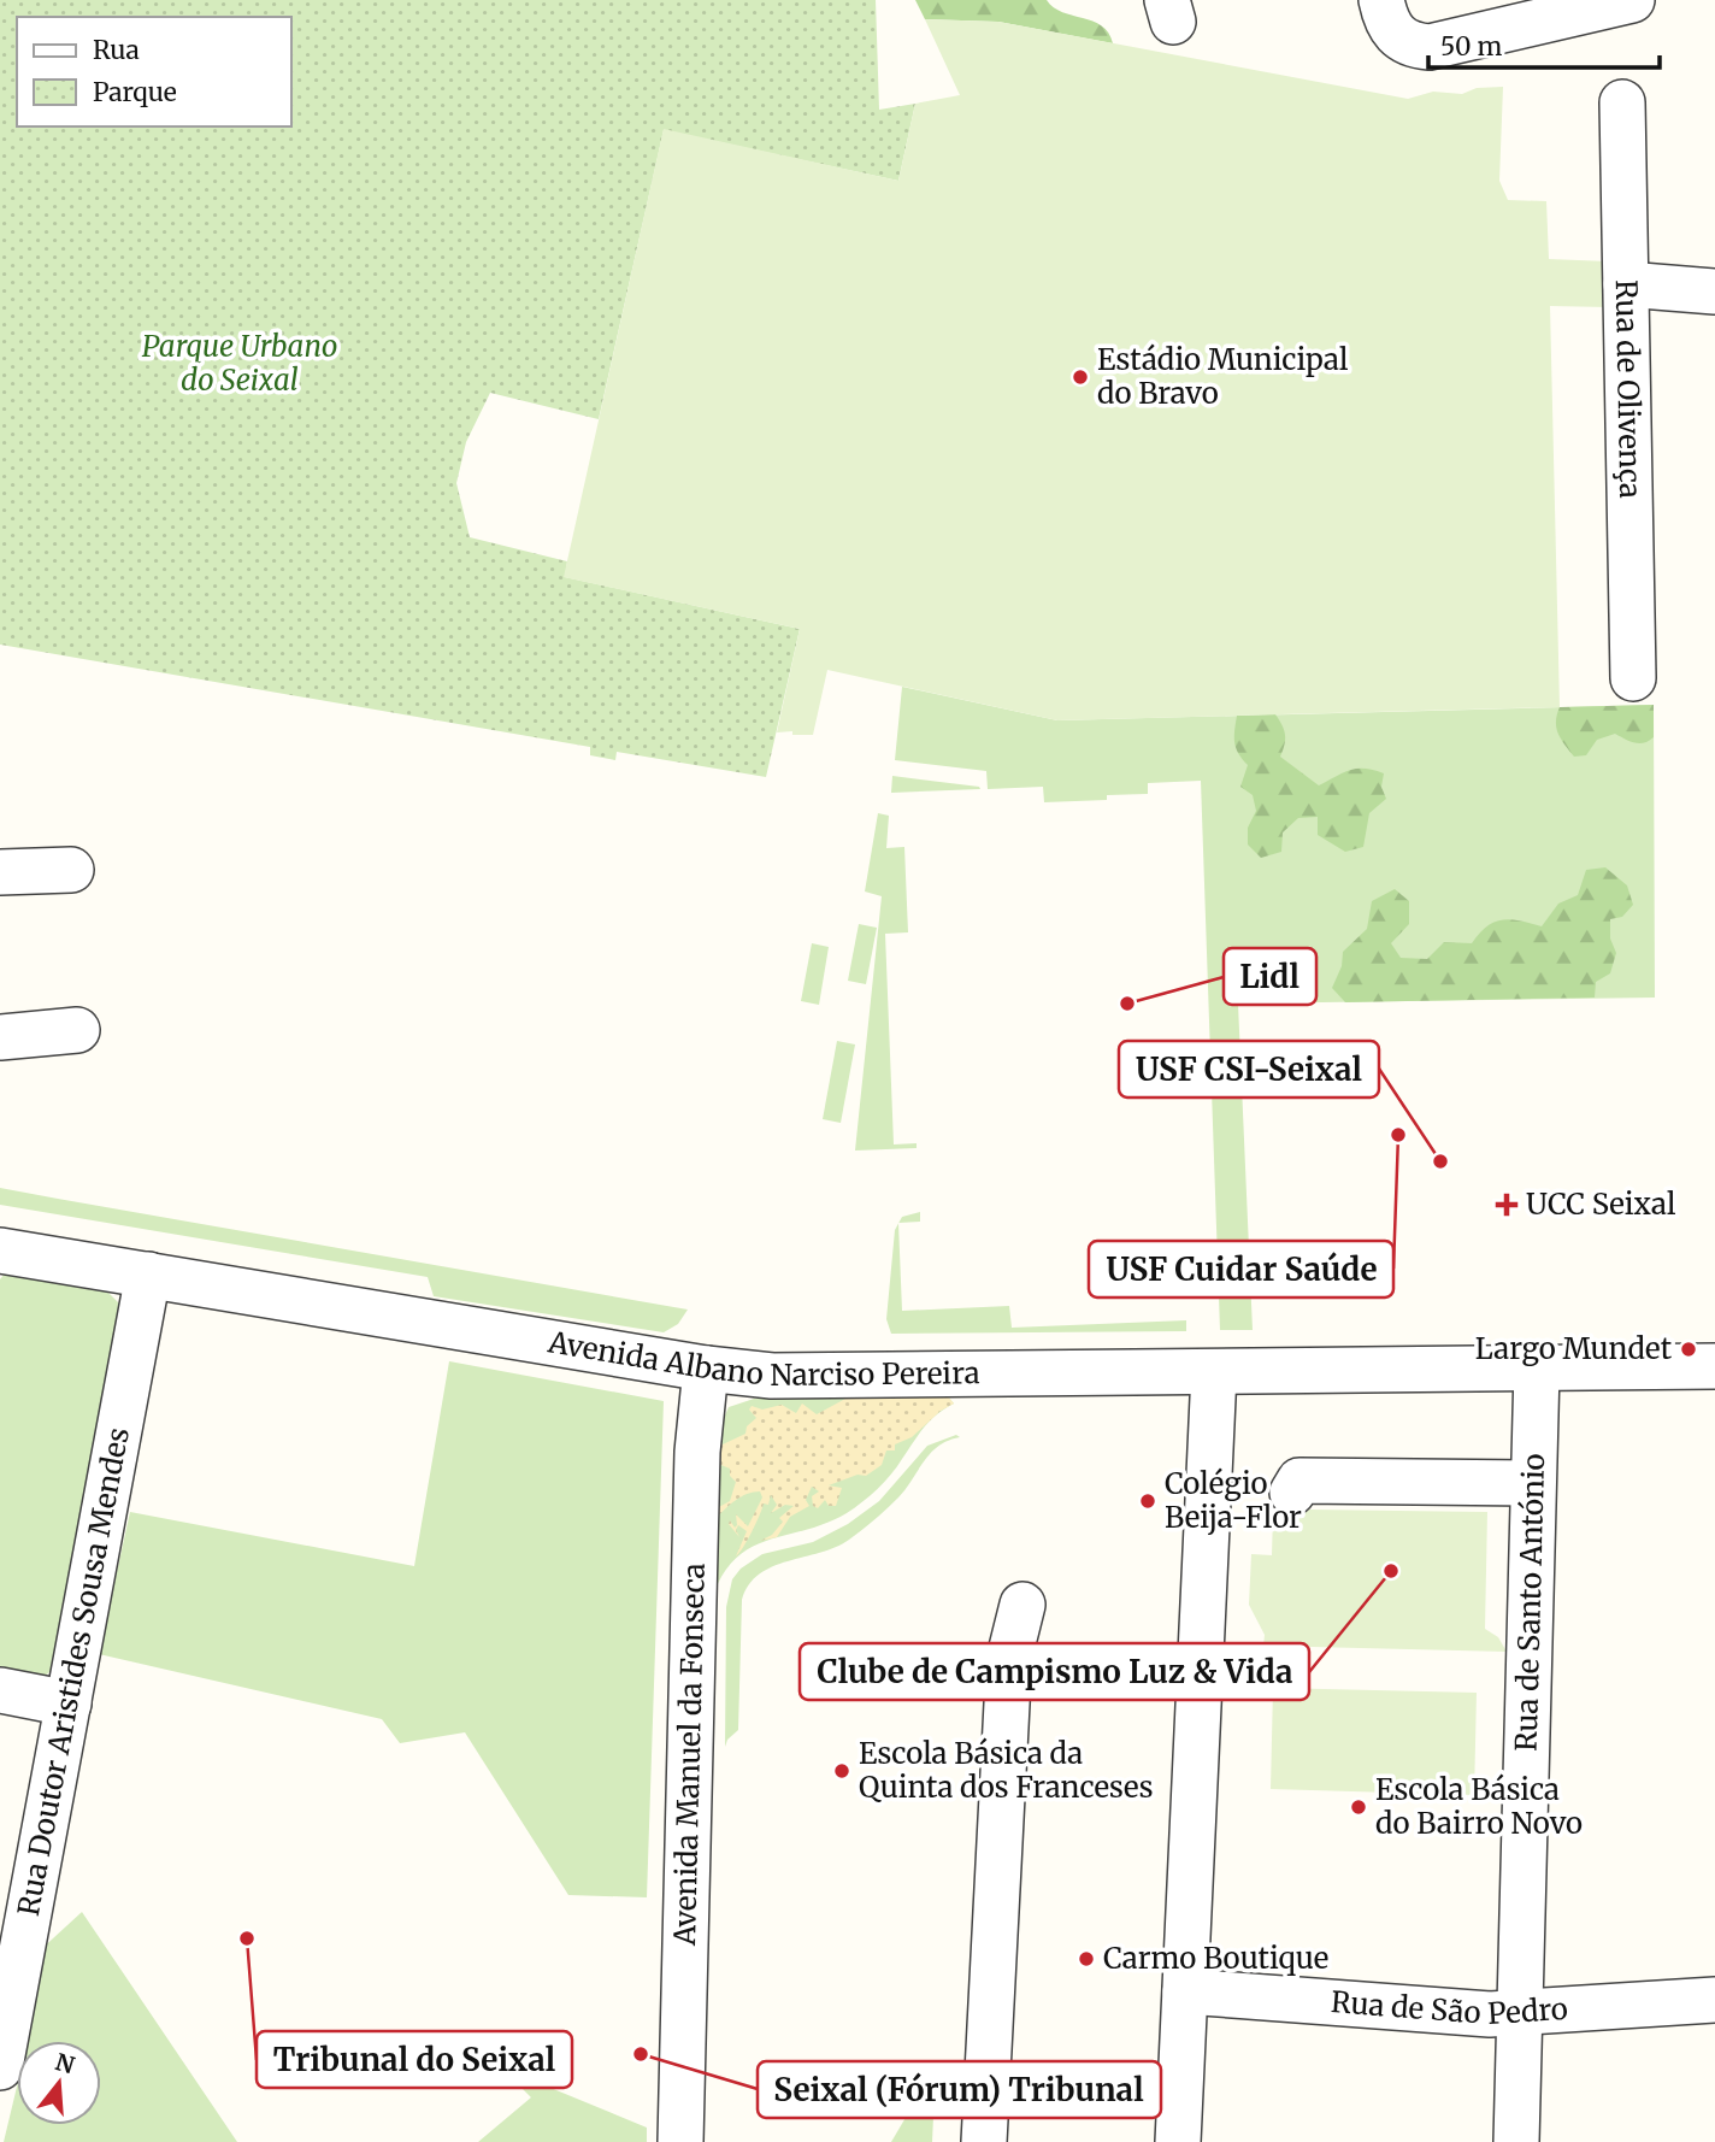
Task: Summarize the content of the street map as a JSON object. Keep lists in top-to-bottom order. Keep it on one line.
{"streets":{"street":["Rua de Olivença","Avenida Albano Narciso Pereira","Rua de Santo António","Rua Doutor Aristides Sousa Mendes","Avenida Manuel da Fonseca","Rua de São Pedro"]},"crossings":[["Avenida Albano Narciso Pereira","Rua de Santo António"],["Avenida Albano Narciso Pereira","Rua Doutor Aristides Sousa Mendes"],["Avenida Albano Narciso Pereira","Avenida Manuel da Fonseca"],["Rua de Santo António","Rua de São Pedro"]],"parks":["Parque Urbano do Seixal"],"places":{"other":["Estádio Municipal do Bravo","Lidl","USF Cuidar Saúde","USF CSI-Seixal","Largo Mundet","Colégio Beija-Flor","Clube de Campismo Luz & Vida","Escola Básica da Quinta dos Franceses","Escola Básica do Bairro Novo","Tribunal do Seixal","Carmo Boutique","Seixal (Fórum) Tribunal"],"health":["UCC Seixal"]},"legend":["Rua","Parque"],"scale_bar":"50 m","north":"top"}
